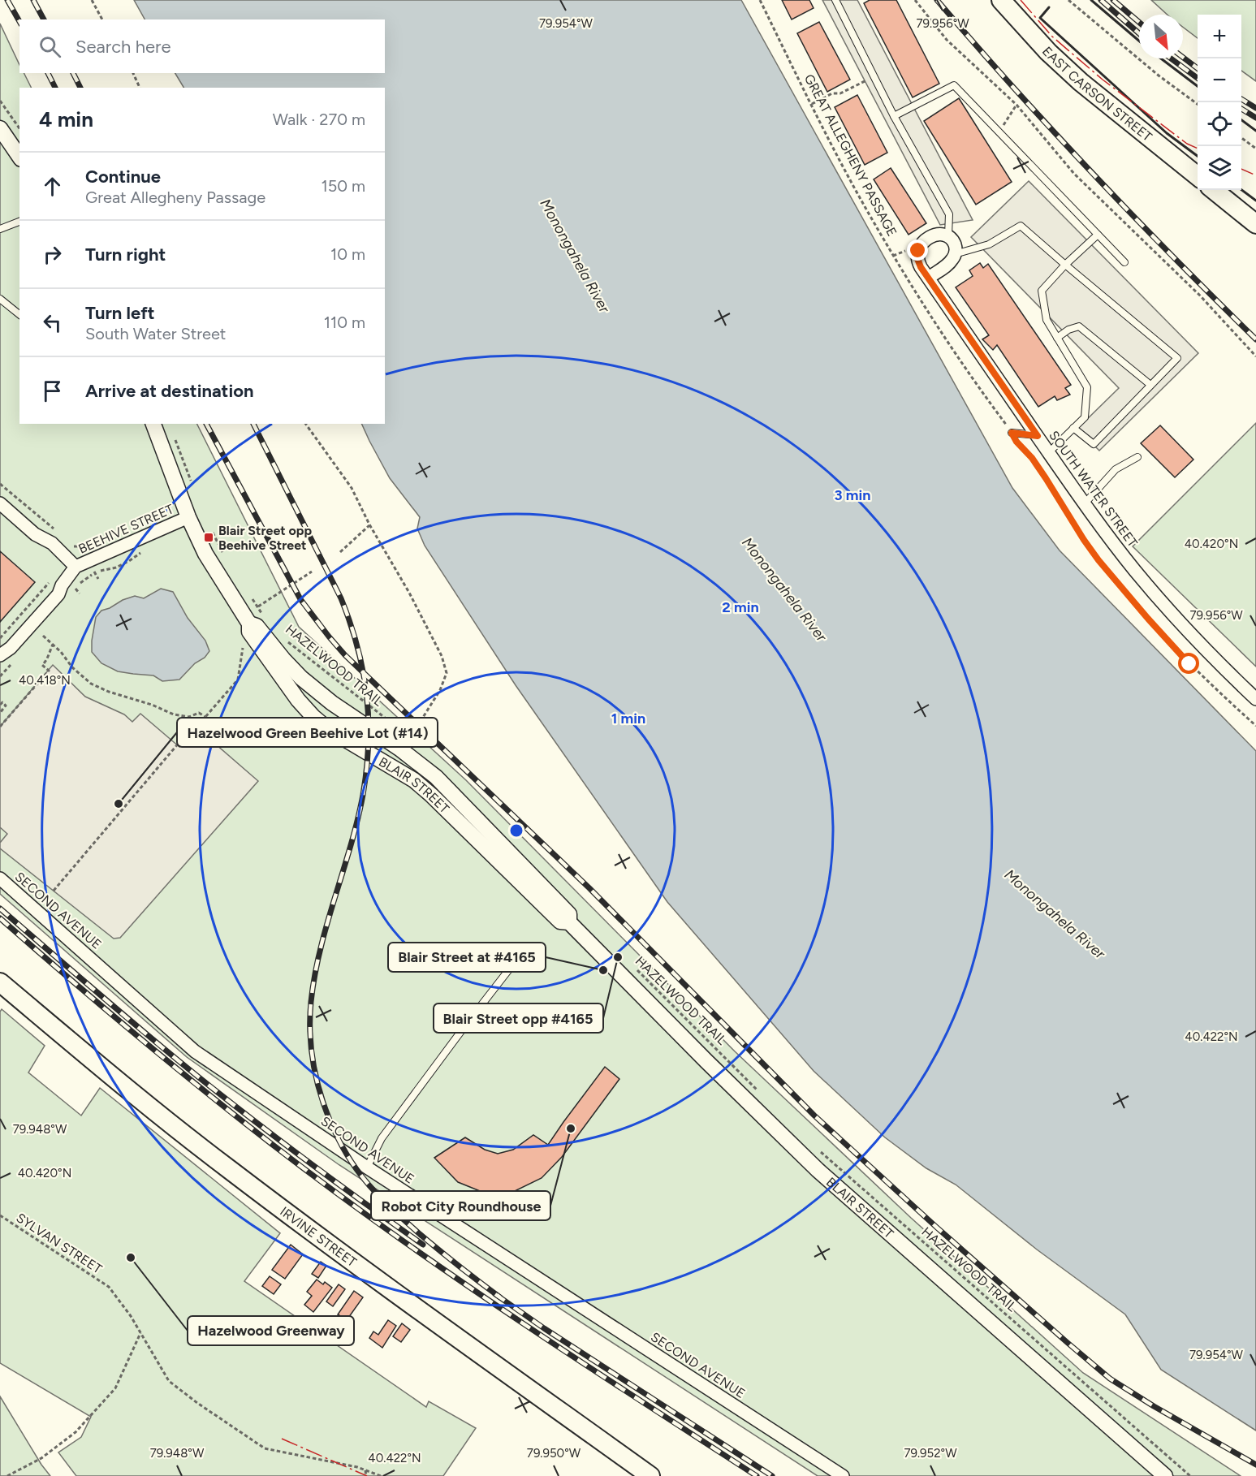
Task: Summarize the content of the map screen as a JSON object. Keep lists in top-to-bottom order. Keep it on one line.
{"streets":{"main road":["EAST CARSON STREET","IRVINE STREET"],"street":["SOUTH WATER STREET","BEEHIVE STREET","BLAIR STREET","SECOND AVENUE"],"path":["GREAT ALLEGHENY PASSAGE","HAZELWOOD TRAIL","SYLVAN STREET"]},"crossings":[["BEEHIVE STREET","BLAIR STREET"]],"water":["Monongahela River"],"places":{"transit":["Blair Street opp Beehive Street"],"other":["Hazelwood Green Beehive Lot (#14)","Blair Street opp #4165","Blair Street at #4165","Robot City Roundhouse","Hazelwood Greenway"]},"north":"bottom right","page":{"map_buttons":["+","−"],"search":"Search here","heading":["4 min","Walk · 270 m"],"list":[["Continue","Great Allegheny Passage","150 m"],["Turn right","10 m"],["Turn left","South Water Street","110 m"],"Arrive at destination"]},"coordinates":["79.954°W","79.956°W","40.420°N","40.418°N","40.422°N","79.948°W","79.950°W","79.952°W"],"rings":["3 min","2 min","1 min"]}
